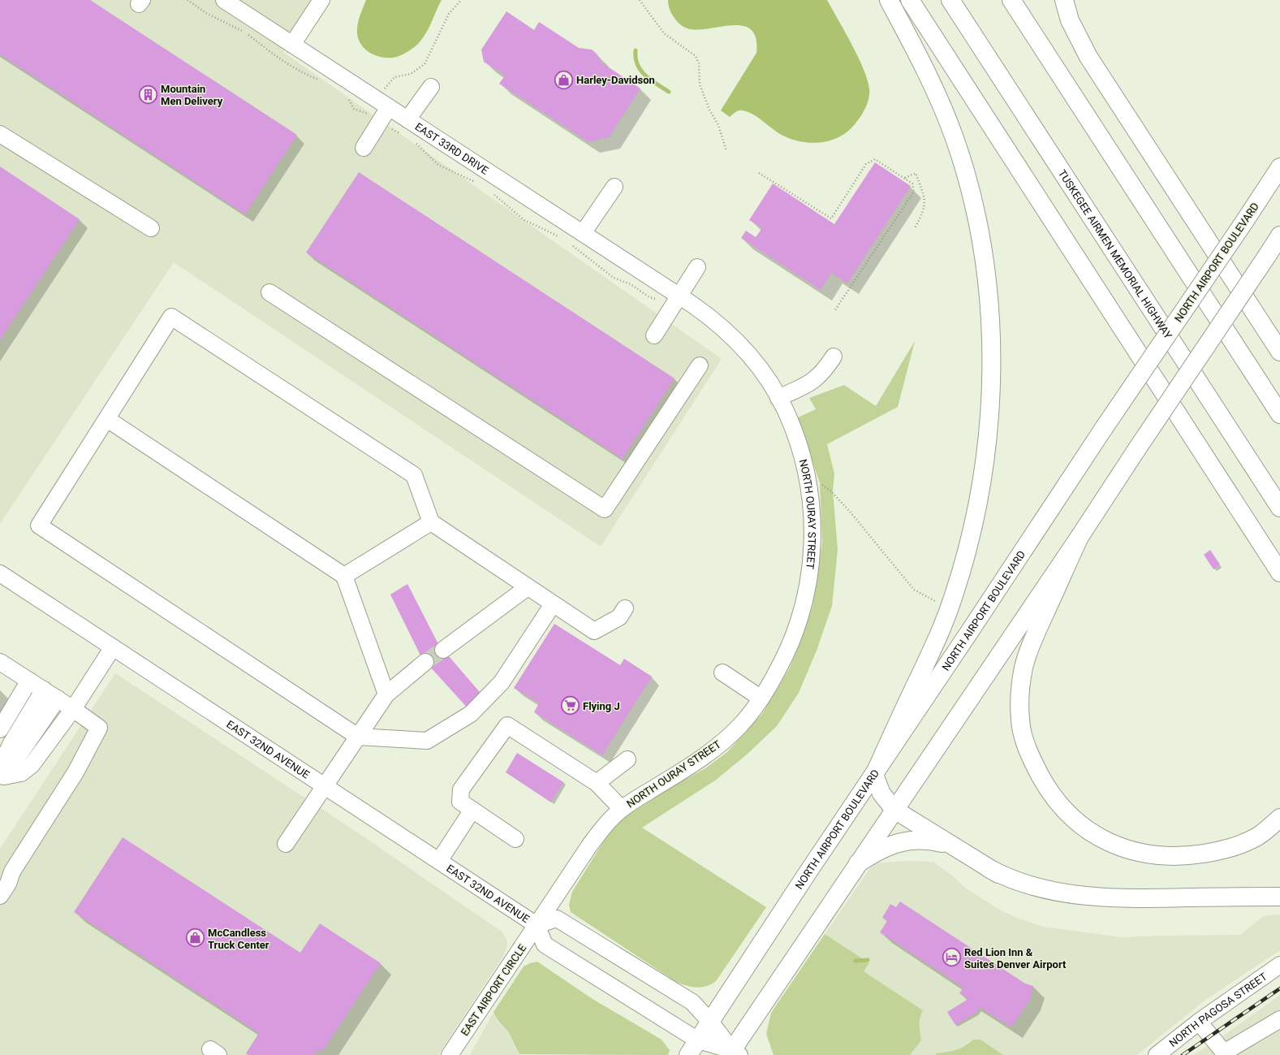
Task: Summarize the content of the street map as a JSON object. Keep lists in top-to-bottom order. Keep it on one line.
{"streets":{"main road":["TUSKEGEE AIRMEN MEMORIAL HIGHWAY","NORTH AIRPORT BOULEVARD"],"street":["EAST 33RD DRIVE","NORTH OURAY STREET","EAST 32ND AVENUE","EAST AIRPORT CIRCLE","NORTH PAGOSA STREET"]},"crossings":[["EAST 33RD DRIVE","NORTH OURAY STREET"],["NORTH AIRPORT BOULEVARD","EAST 32ND AVENUE"],["NORTH OURAY STREET","EAST 32ND AVENUE"],["NORTH OURAY STREET","EAST AIRPORT CIRCLE"],["EAST 32ND AVENUE","EAST AIRPORT CIRCLE"]],"places":{"shop":["Harley-Davidson","McCandless Truck Center"],"building":["Mountain Men Delivery"],"supermarket":["Flying J"],"hotel":["Red Lion Inn & Suites Denver Airport"]}}
